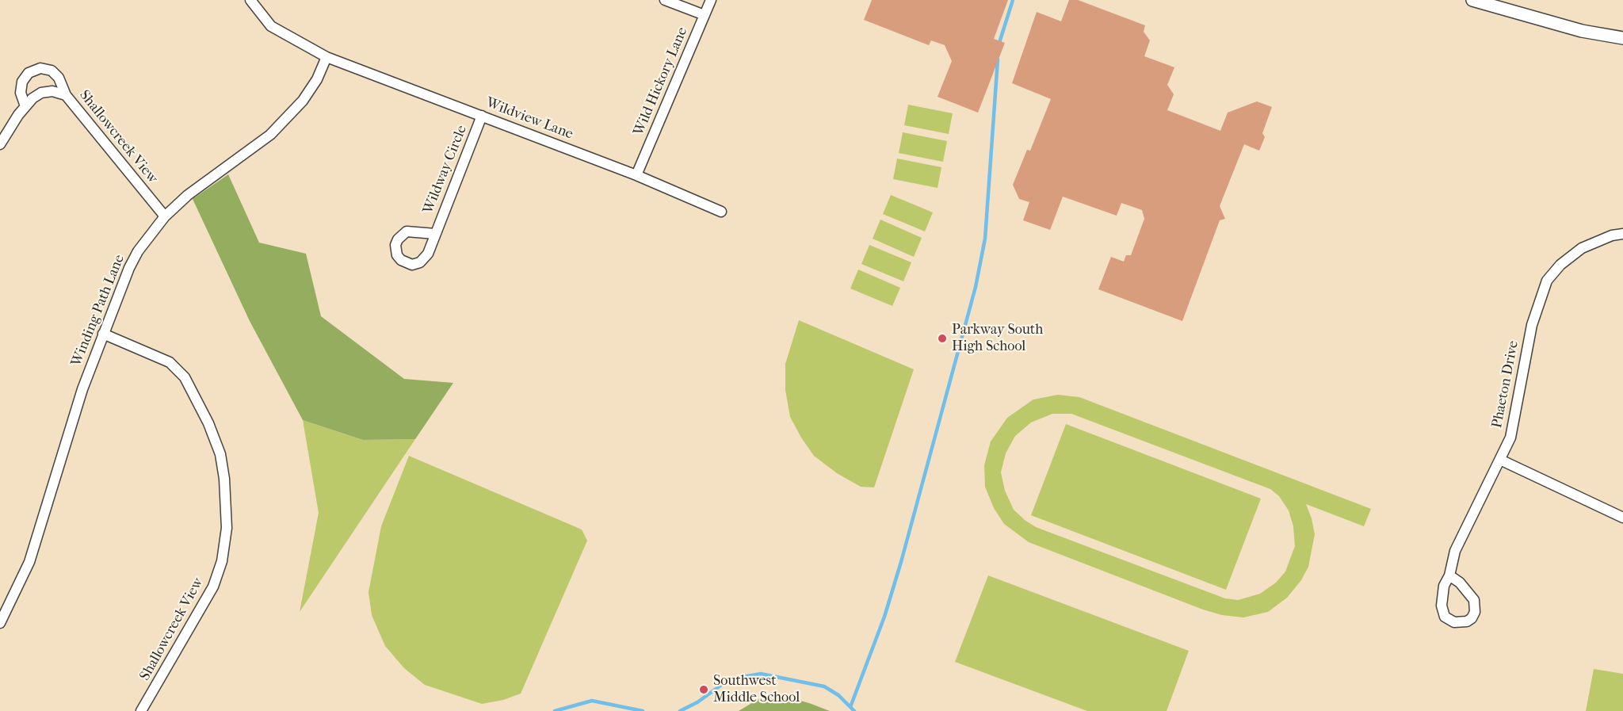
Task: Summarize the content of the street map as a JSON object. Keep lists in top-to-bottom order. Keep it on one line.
{"streets":{"street":["Wild Hickory Lane","Wildview Lane","Shallowcreek View","Wildway Circle","Winding Path Lane","Phaeton Drive"]},"crossings":[["Wild Hickory Lane","Wildview Lane"],["Wildview Lane","Wildway Circle"],["Wildview Lane","Winding Path Lane"],["Shallowcreek View","Winding Path Lane"]],"places":["Parkway South High School","Southwest Middle School"]}
